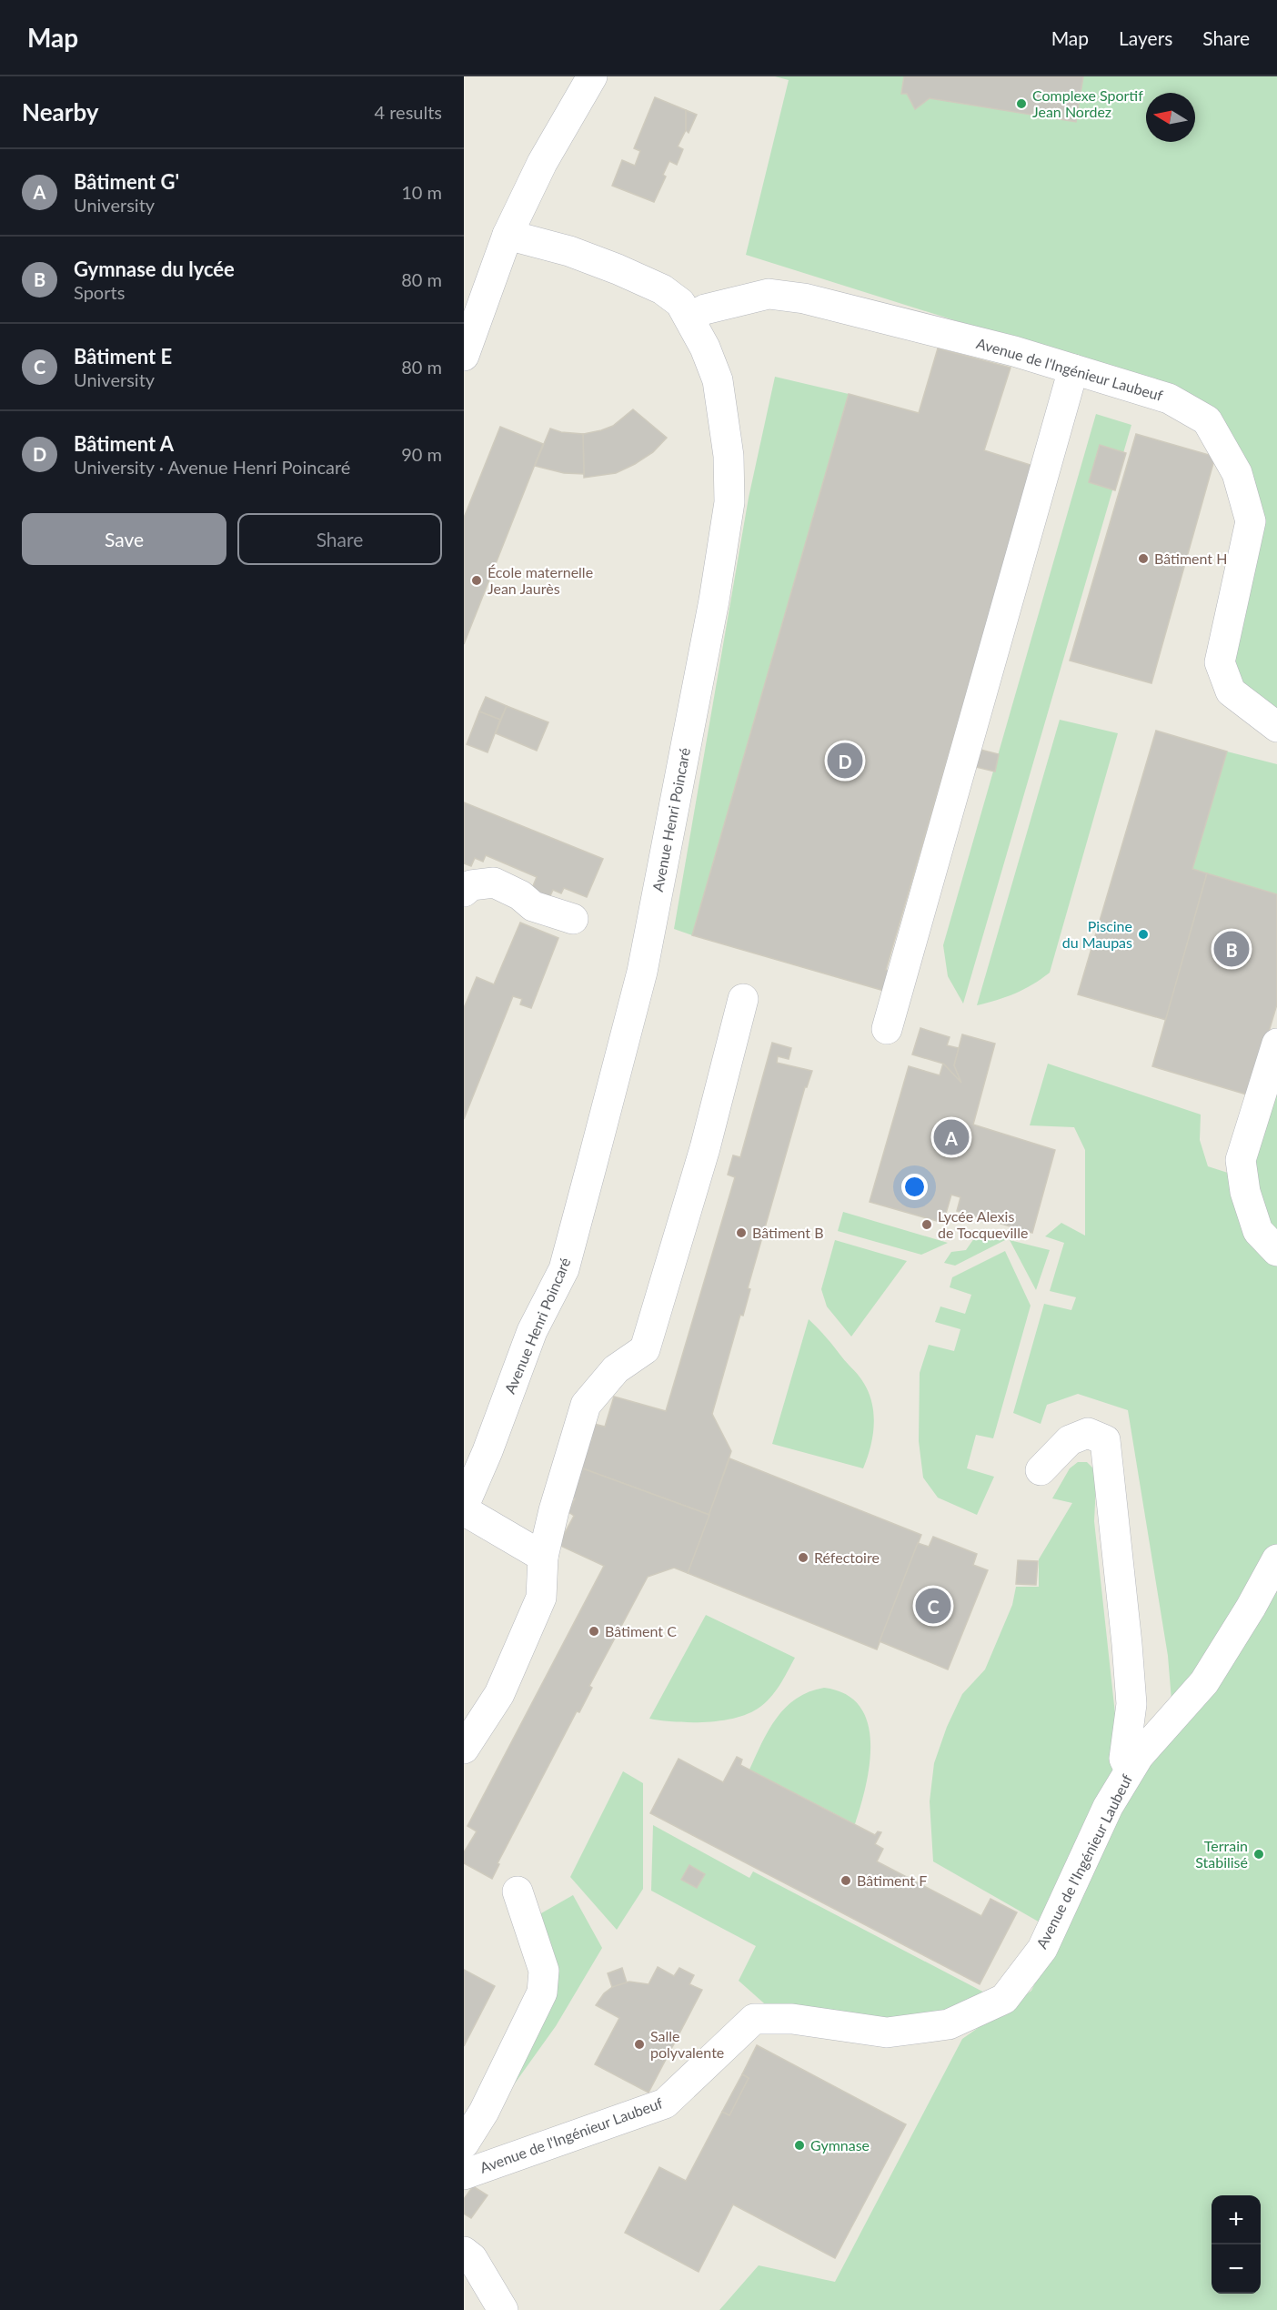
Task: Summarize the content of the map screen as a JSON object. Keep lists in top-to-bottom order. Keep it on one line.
{"streets":{"street":["Avenue de l'Ingénieur Laubeuf","Avenue Henri Poincaré"]},"crossings":[["Avenue de l'Ingénieur Laubeuf","Avenue Henri Poincaré"]],"places":["Complexe Sportif Jean Nordez","Bâtiment H","École maternelle Jean Jaurès","Piscine du Maupas","Lycée Alexis de Tocqueville","Bâtiment B","Réfectoire","Bâtiment C","Terrain Stabilisé","Bâtiment F","Salle polyvalente","Gymnase"],"north":"left","page":{"header":"Map","nav":["Map","Layers","Share"],"heading":["Nearby","4 results"],"list":[{"mark":"A","name":"Bâtiment G'","note":"University","value":"10 m"},{"mark":"B","name":"Gymnase du lycée","note":"Sports","value":"80 m"},{"mark":"C","name":"Bâtiment E","note":"University","value":"80 m"},{"mark":"D","name":"Bâtiment A","note":"University · Avenue Henri Poincaré","value":"90 m"}],"buttons":["Save","Share"],"pins":["D","B","A","C"],"map_buttons":["+","−"]}}
